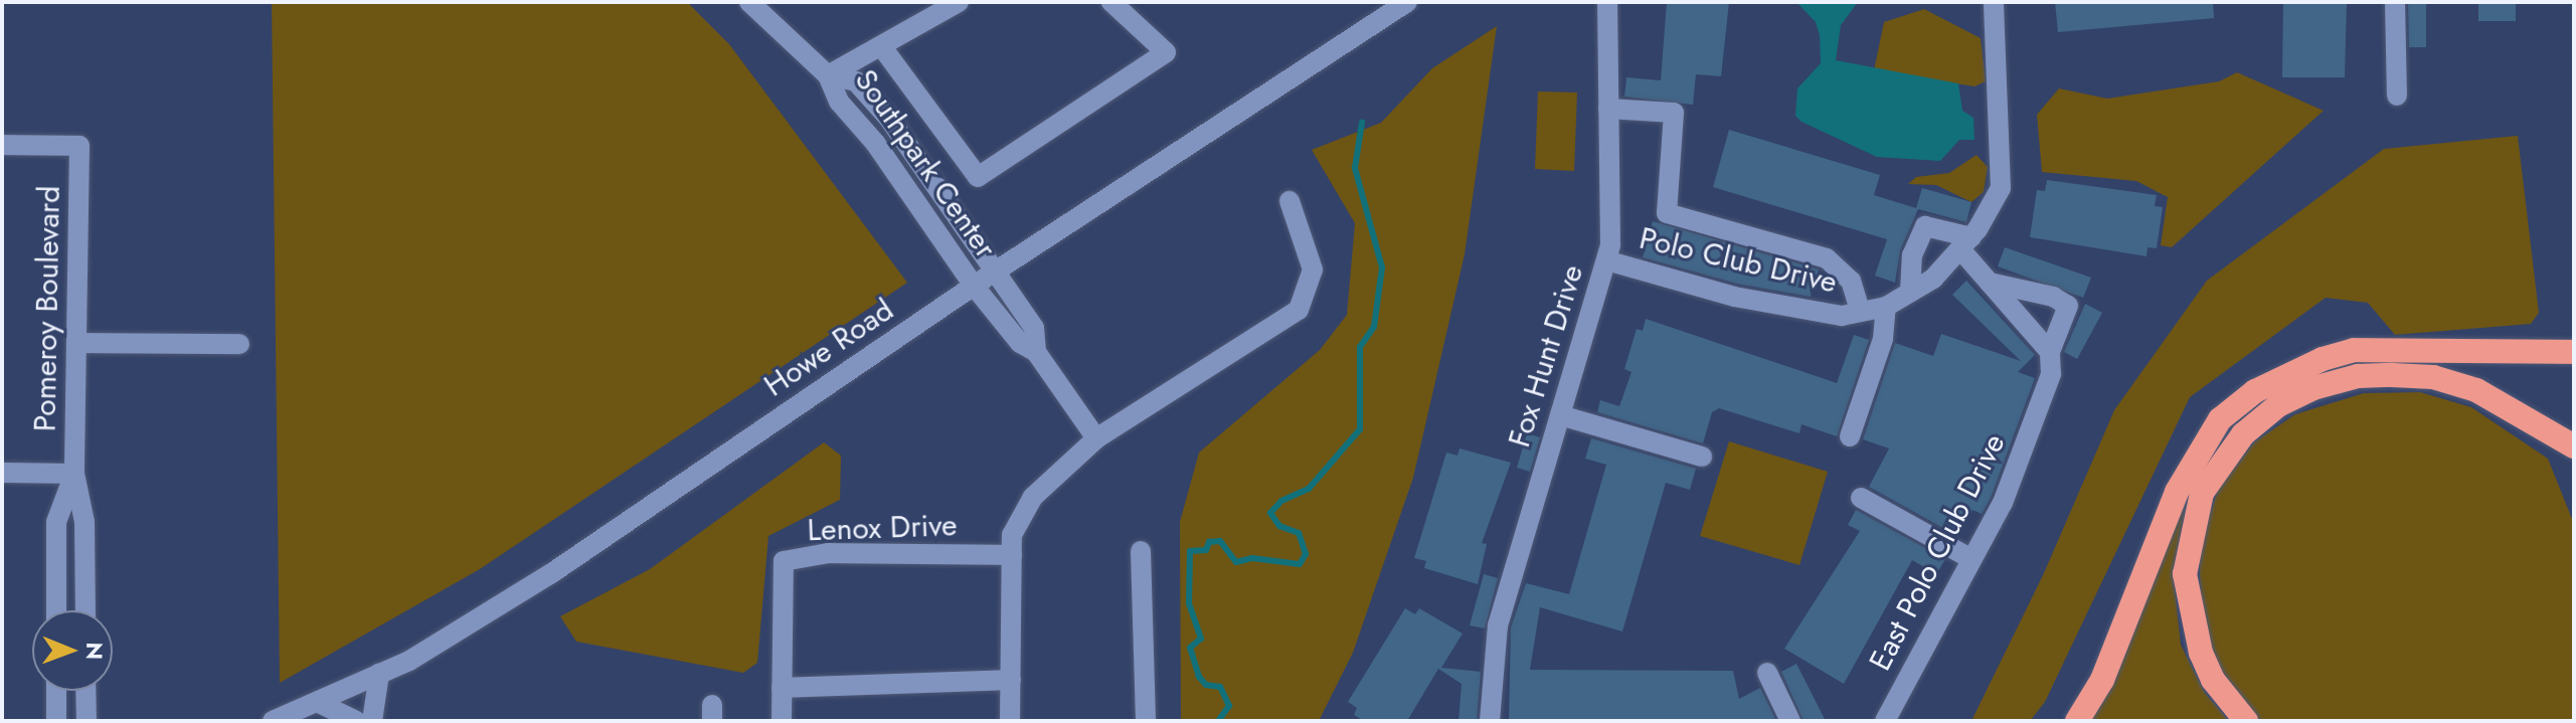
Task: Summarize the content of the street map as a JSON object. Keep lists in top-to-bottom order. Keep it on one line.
{"streets":{"street":["Southpark Center","Polo Club Drive","Pomeroy Boulevard","Howe Road","Fox Hunt Drive","Lenox Drive","East Polo Club Drive"]},"crossings":[["Southpark Center","Howe Road"],["Polo Club Drive","Fox Hunt Drive"]],"north":"right"}
